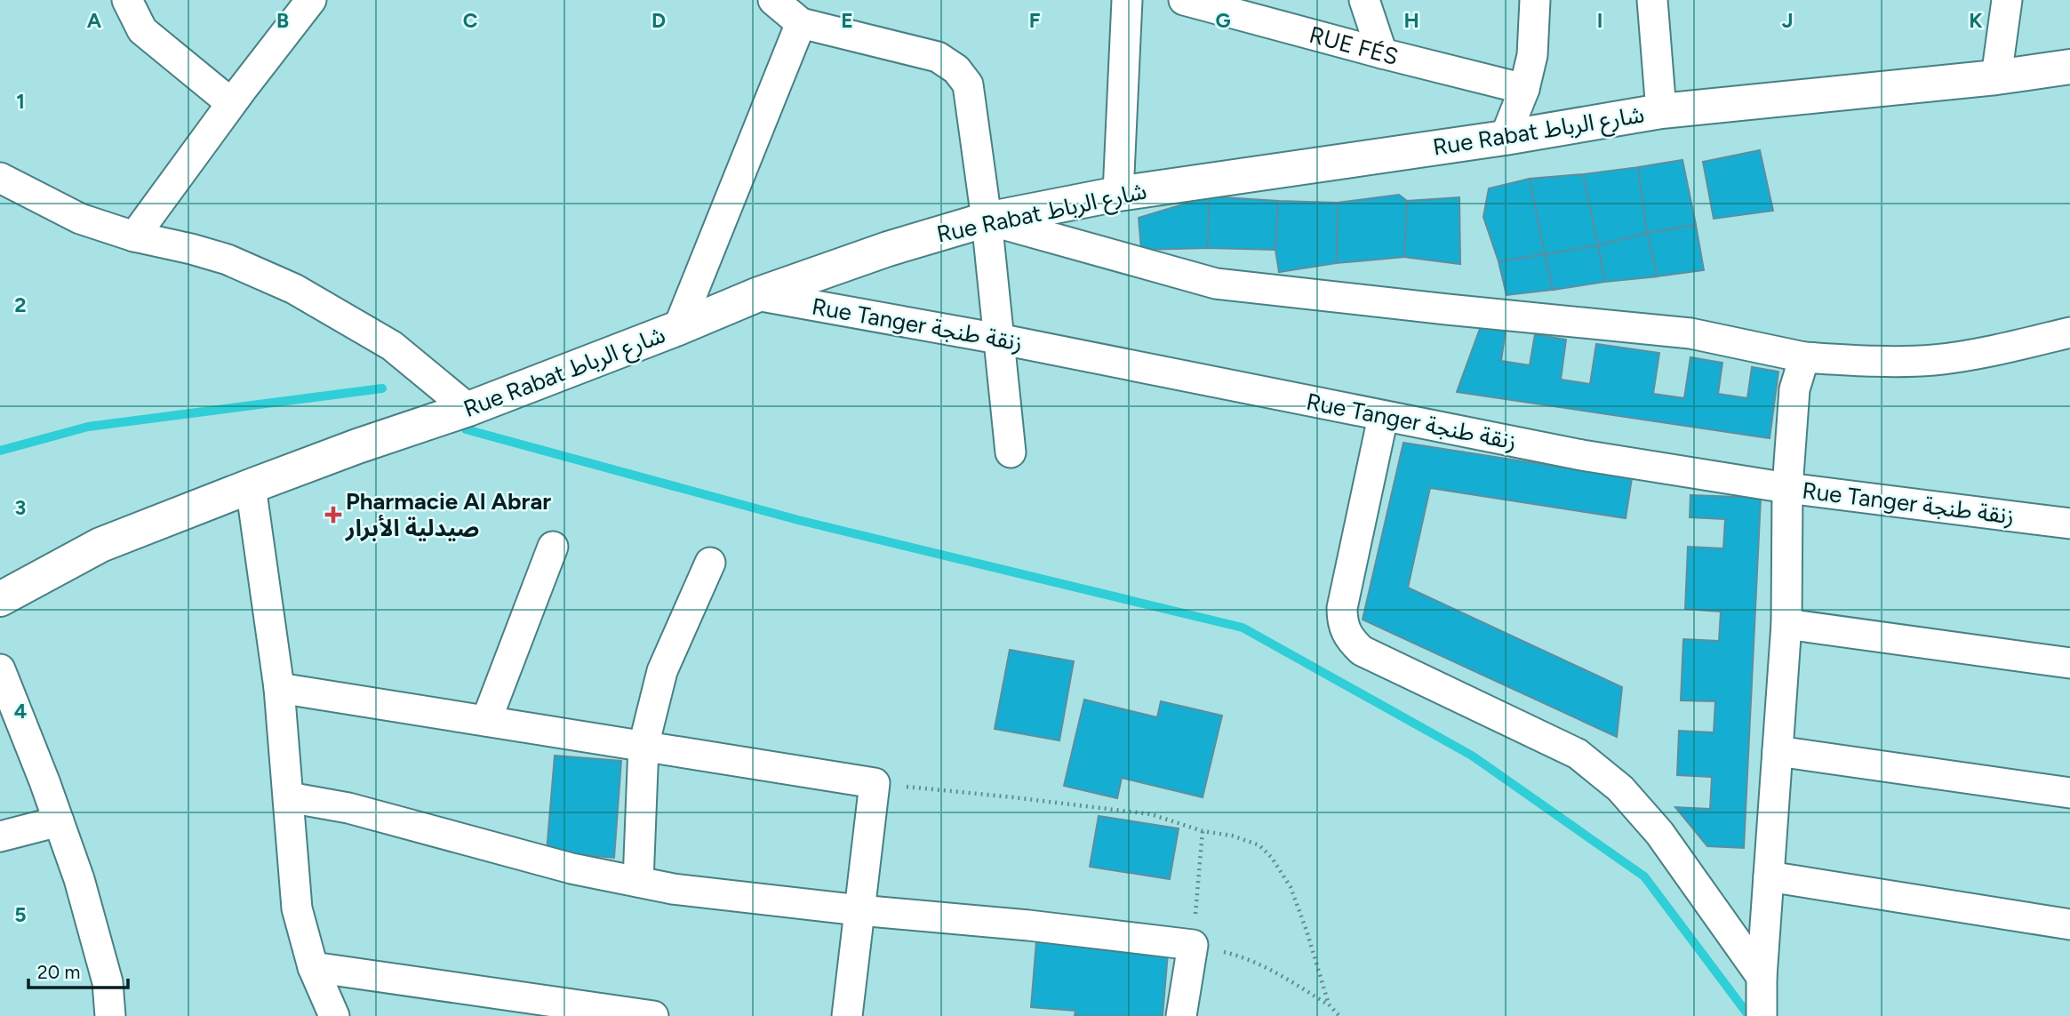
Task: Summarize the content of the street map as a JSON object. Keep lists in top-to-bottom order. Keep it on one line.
{"streets":{"street":["RUE FÉS","Rue Rabat شارع الرباط","Rue Tanger زنقة طنجة"]},"crossings":[["Rue Rabat شارع الرباط","Rue Tanger زنقة طنجة"]],"places":{"health":["Pharmacie Al Abrar صيدلية الأبرار"]},"scale_bar":"20 m","grid":{"columns":["A","B","C","D","E","F","G","H","I","J","K"],"rows":["1","2","3","4","5"]}}
